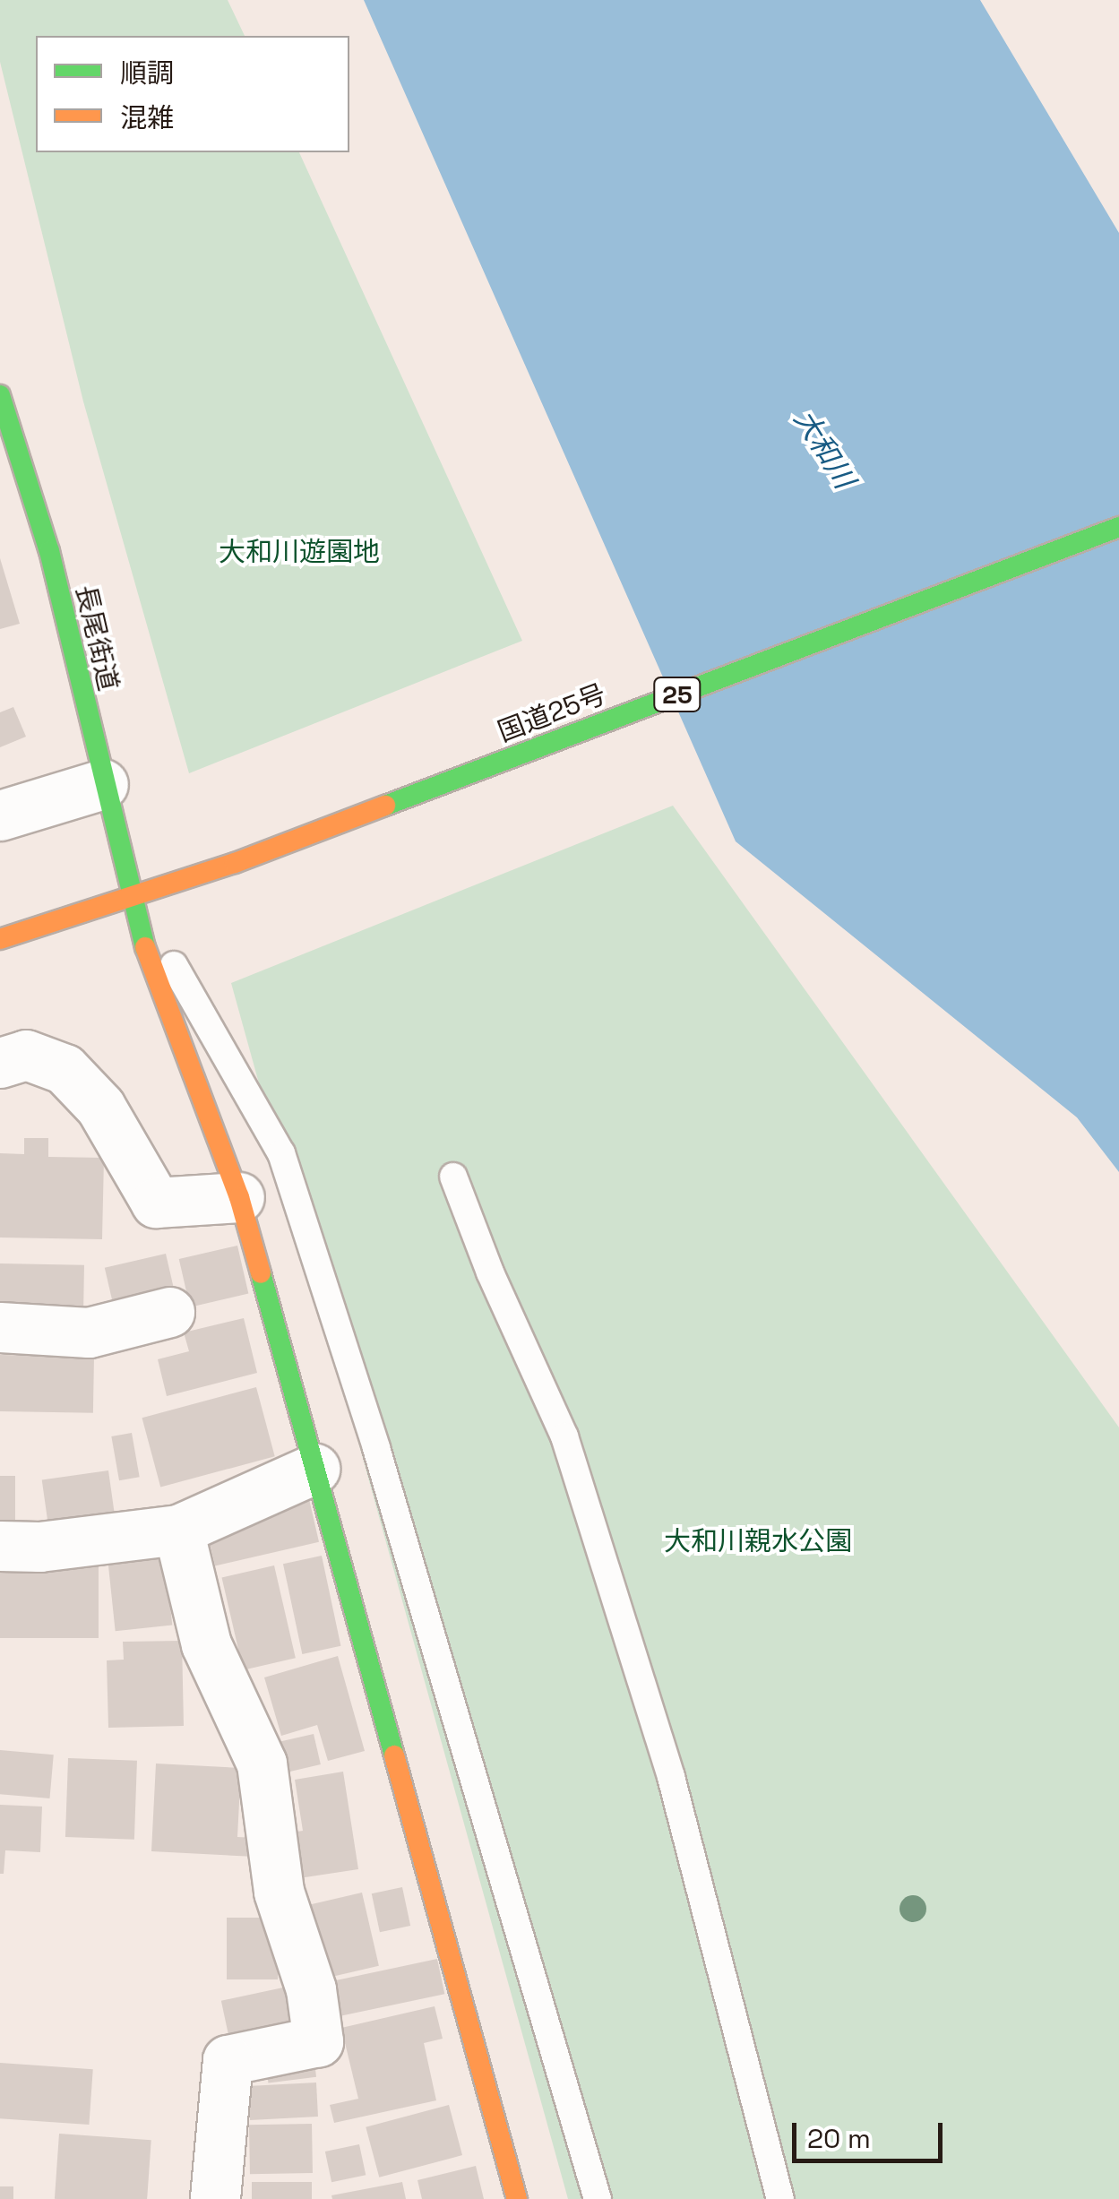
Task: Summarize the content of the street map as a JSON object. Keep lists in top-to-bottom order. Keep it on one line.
{"streets":{"main road":["長尾街道","25","国道25号"]},"crossings":[["長尾街道","国道25号"]],"water":["大和川"],"parks":["大和川遊園地","大和川親水公園"],"legend":["順調","混雑"],"scale_bar":"20 m"}
